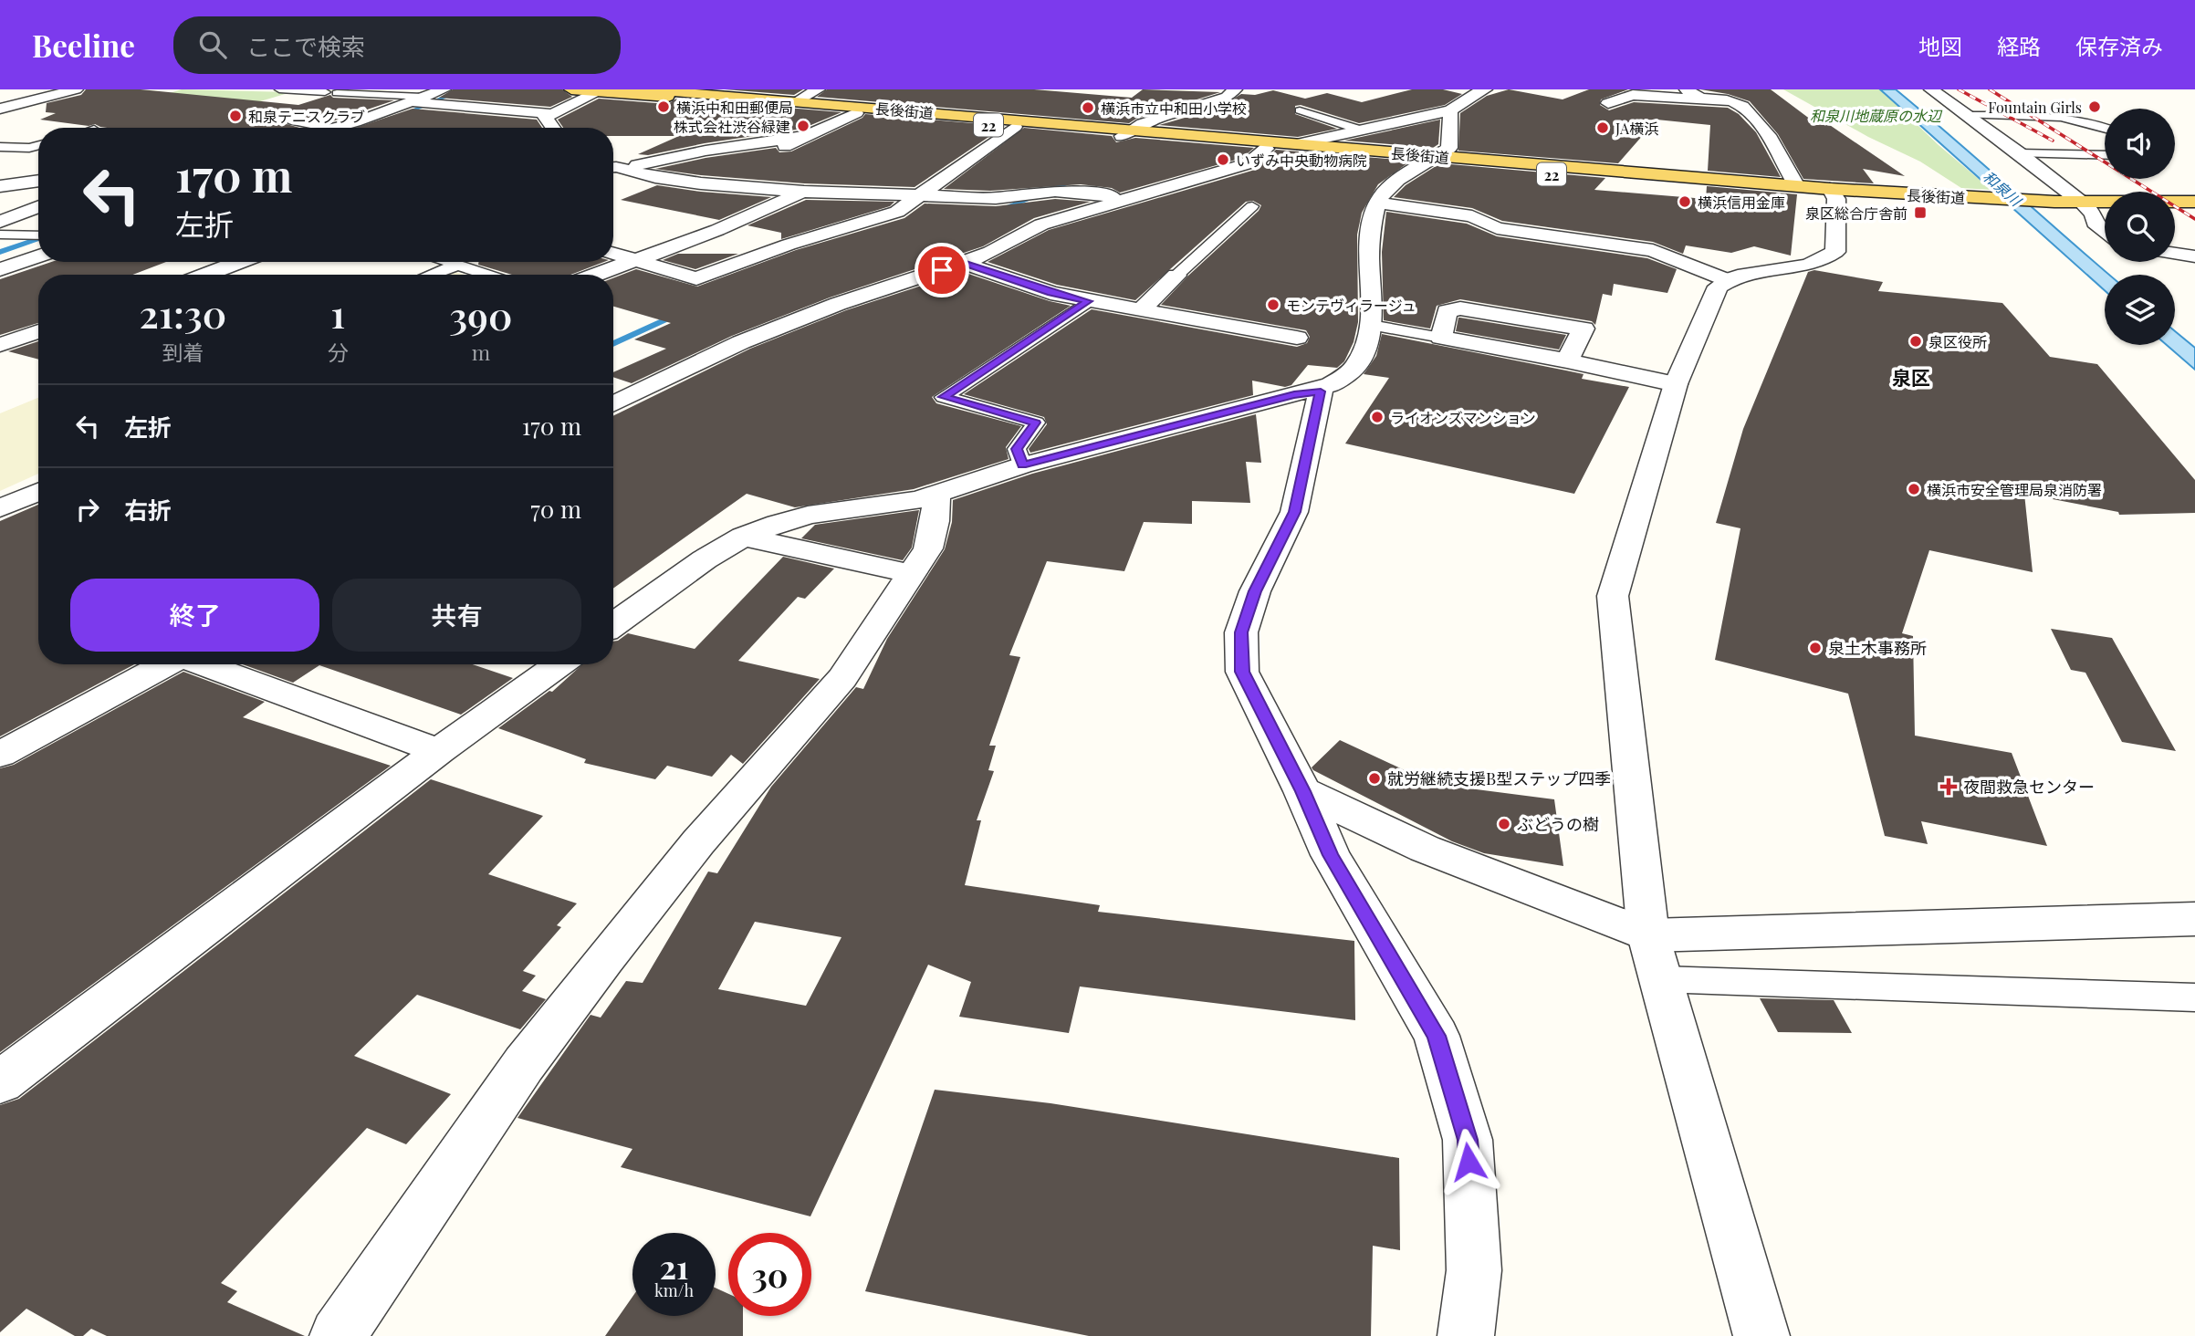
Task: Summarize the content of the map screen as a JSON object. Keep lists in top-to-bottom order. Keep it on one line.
{"streets":{"main road":["長後街道","22"]},"districts":["泉区"],"water":["和泉川"],"parks":["和泉川地蔵原の水辺"],"places":{"other":["横浜中和田郵便局","Fountain Girls","横浜市立中和田小学校","和泉テニスクラブ","株式会社渋谷緑建","JA横浜","いずみ中央動物病院","横浜信用金庫","モンテヴィラージュ","泉区役所","ライオンズマンション","横浜市安全管理局泉消防署","泉土木事務所","就労継続支援B型ステップ四季","ぶどうの樹"],"transit":["泉区総合庁舎前"],"health":["夜間救急センター"]},"page":{"header":"Beeline","search":"ここで検索","nav":["地図","経路","保存済み"],"turn":["170 m","左折"],"eta":["21:30","到着","1","分","390","m"],"list":[{"name":"左折","value":"170 m"},{"name":"右折","value":"70 m"}],"buttons":["終了","共有"],"speed":"21 km/h","limit":"30"}}
